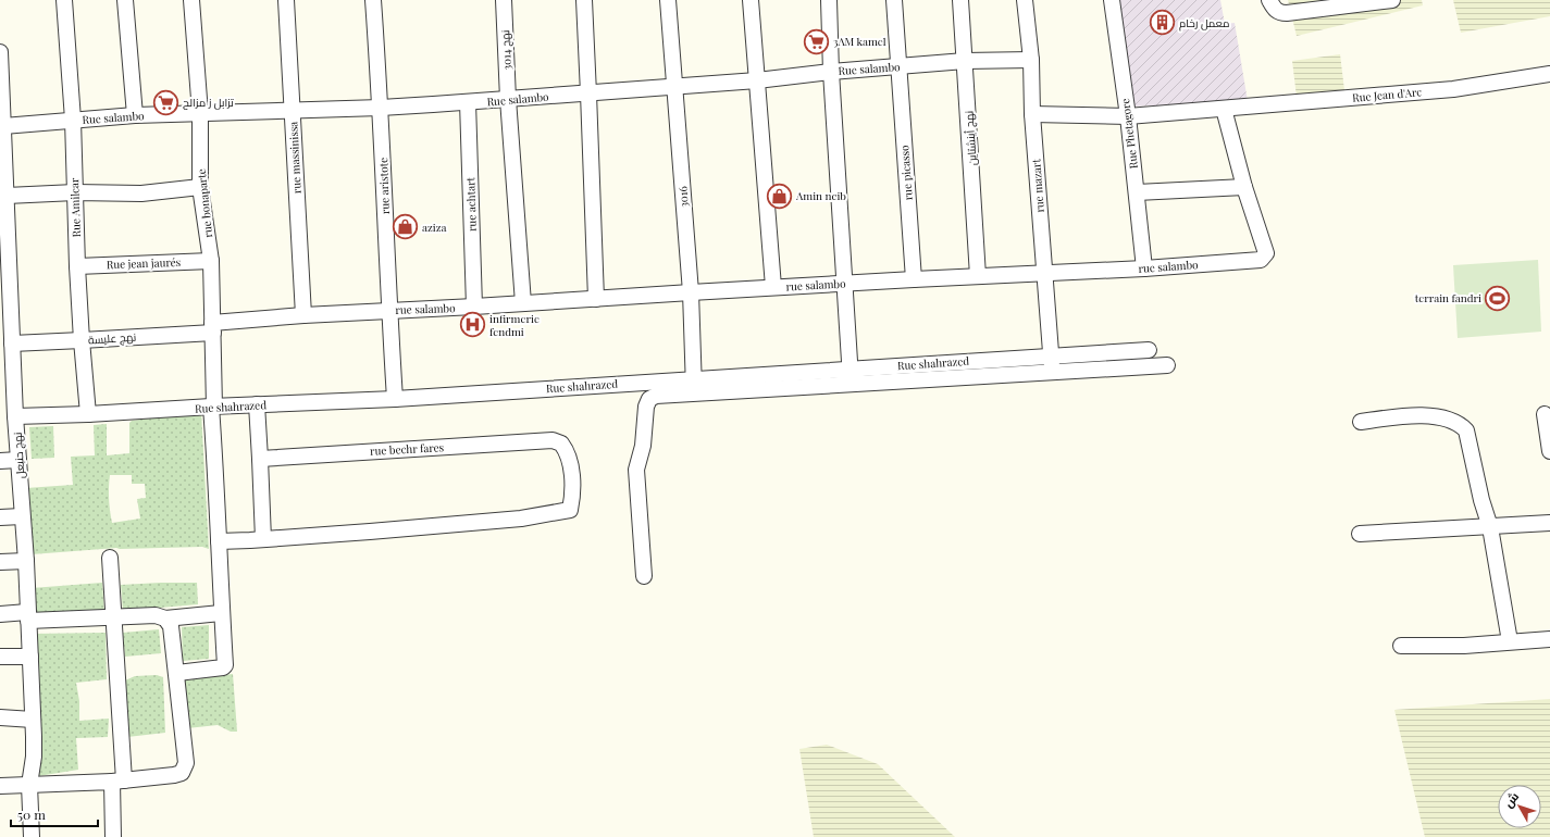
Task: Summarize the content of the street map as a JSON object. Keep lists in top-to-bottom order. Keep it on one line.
{"streets":{"street":["نهج 3014","Rue salambo","Rue Jean d'Arc","Rue Phetagore","نهج أينشتاين","rue massinissa","rue picasso","rue aristote","rue mazart","3016","rue bonaparte","rue achtart","Rue Amilcar","Rue jean jaurés","rue salambo","نهج عليسة","Rue shahrazed","rue bechr fares","نهج حنبعل"]},"crossings":[["نهج 3014","Rue salambo"],["نهج 3014","rue salambo"],["Rue salambo","نهج أينشتاين"],["Rue salambo","rue massinissa"],["Rue salambo","rue picasso"],["Rue salambo","rue aristote"],["Rue salambo","rue mazart"],["Rue salambo","3016"],["Rue salambo","rue bonaparte"],["Rue salambo","rue achtart"],["Rue salambo","Rue Amilcar"],["Rue salambo","نهج حنبعل"],["Rue Jean d'Arc","Rue Phetagore"],["Rue Jean d'Arc","rue mazart"],["Rue Jean d'Arc","rue salambo"],["Rue Phetagore","rue salambo"],["نهج أينشتاين","rue salambo"],["rue massinissa","rue salambo"],["rue picasso","rue salambo"],["rue aristote","rue salambo"],["rue aristote","Rue shahrazed"],["rue mazart","rue salambo"],["rue mazart","Rue shahrazed"],["3016","rue salambo"],["3016","Rue shahrazed"],["rue bonaparte","Rue jean jaurés"],["rue bonaparte","rue salambo"],["rue bonaparte","نهج عليسة"],["rue bonaparte","Rue shahrazed"],["rue achtart","rue salambo"],["Rue Amilcar","Rue jean jaurés"],["Rue Amilcar","نهج عليسة"],["Rue Amilcar","Rue shahrazed"],["rue salambo","نهج عليسة"],["نهج عليسة","نهج حنبعل"],["Rue shahrazed","نهج حنبعل"]],"places":{"building":["معمل رخام"],"supermarket":["3AM kamel","تزابل ز مزالح"],"shop":["Amin ncib","aziza"],"sports":["terrain fandri"],"hospital":["infirmerie fendmi"]},"scale_bar":"50 m","north":"top left"}
